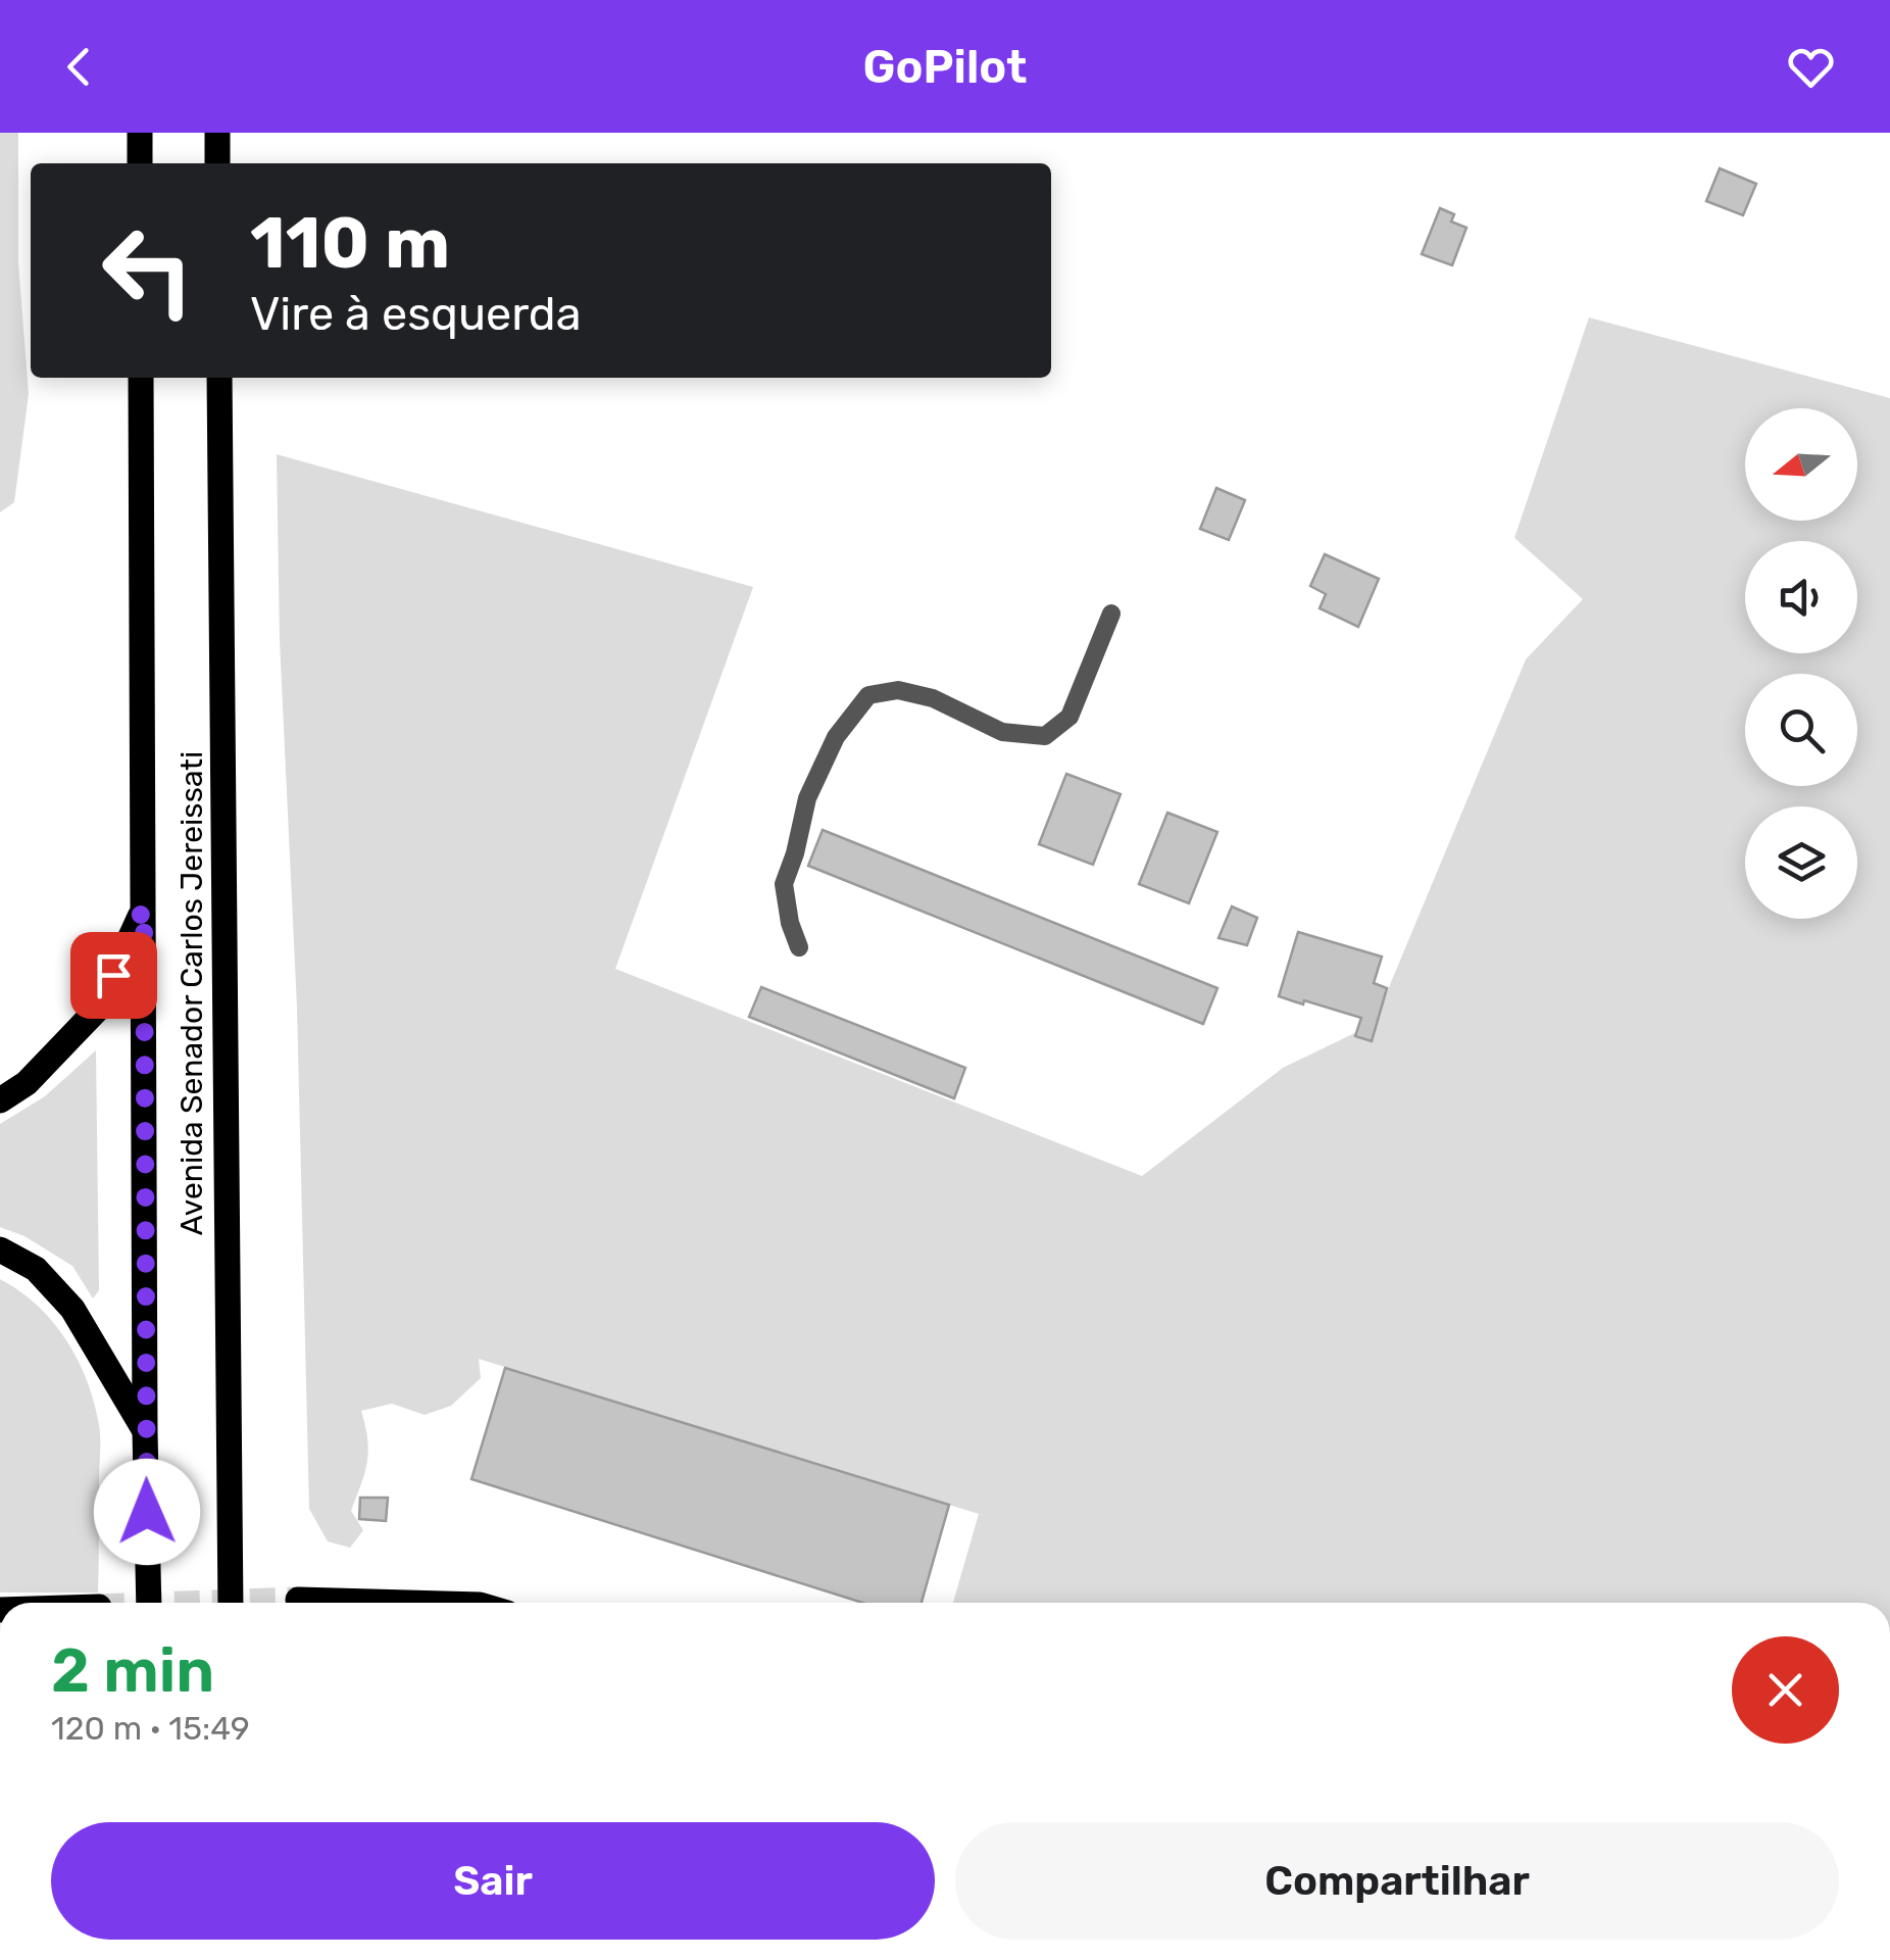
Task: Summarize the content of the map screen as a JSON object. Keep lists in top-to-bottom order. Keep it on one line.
{"streets":{"main road":["Avenida Senador Carlos Jereissati"]},"north":"left","page":{"header":"GoPilot","turn":["110 m","Vire à esquerda"],"heading":["2 min","120 m · 15:49"],"buttons":["Sair","Compartilhar"]}}
